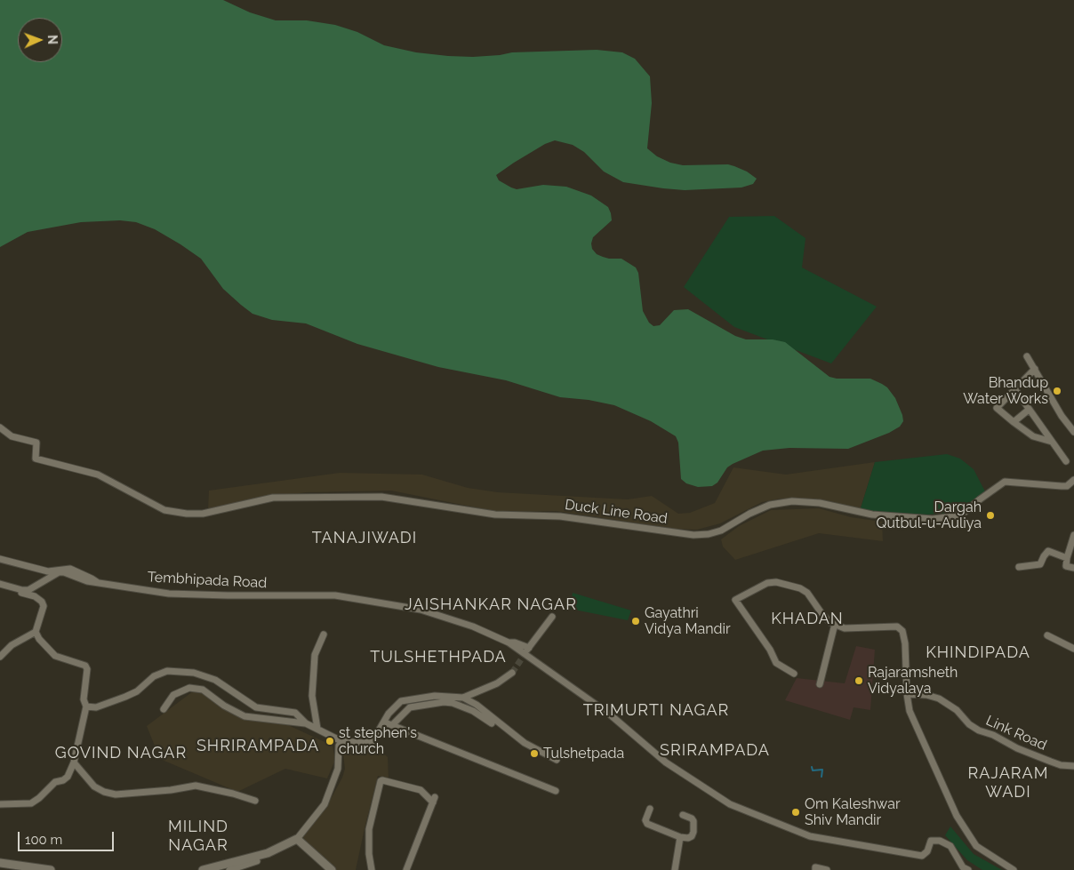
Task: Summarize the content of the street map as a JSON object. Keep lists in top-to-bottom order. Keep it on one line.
{"streets":{"street":["Duck Line Road","Tembhipada Road","Link Road"]},"districts":["TANAJIWADI","JAISHANKAR NAGAR","KHADAN","KHINDIPADA","TULSHETHPADA","TRIMURTI NAGAR","SHRIRAMPADA","SRIRAMPADA","GOVIND NAGAR","RAJARAM WADI","MILIND NAGAR"],"places":["Bhandup Water Works","Dargah Qutbul-u-Auliya","Gayathri Vidya Mandir","Rajaramsheth Vidyalaya","st stephen's church","Tulshetpada","Om Kaleshwar Shiv Mandir"],"scale_bar":"100 m","north":"right"}
